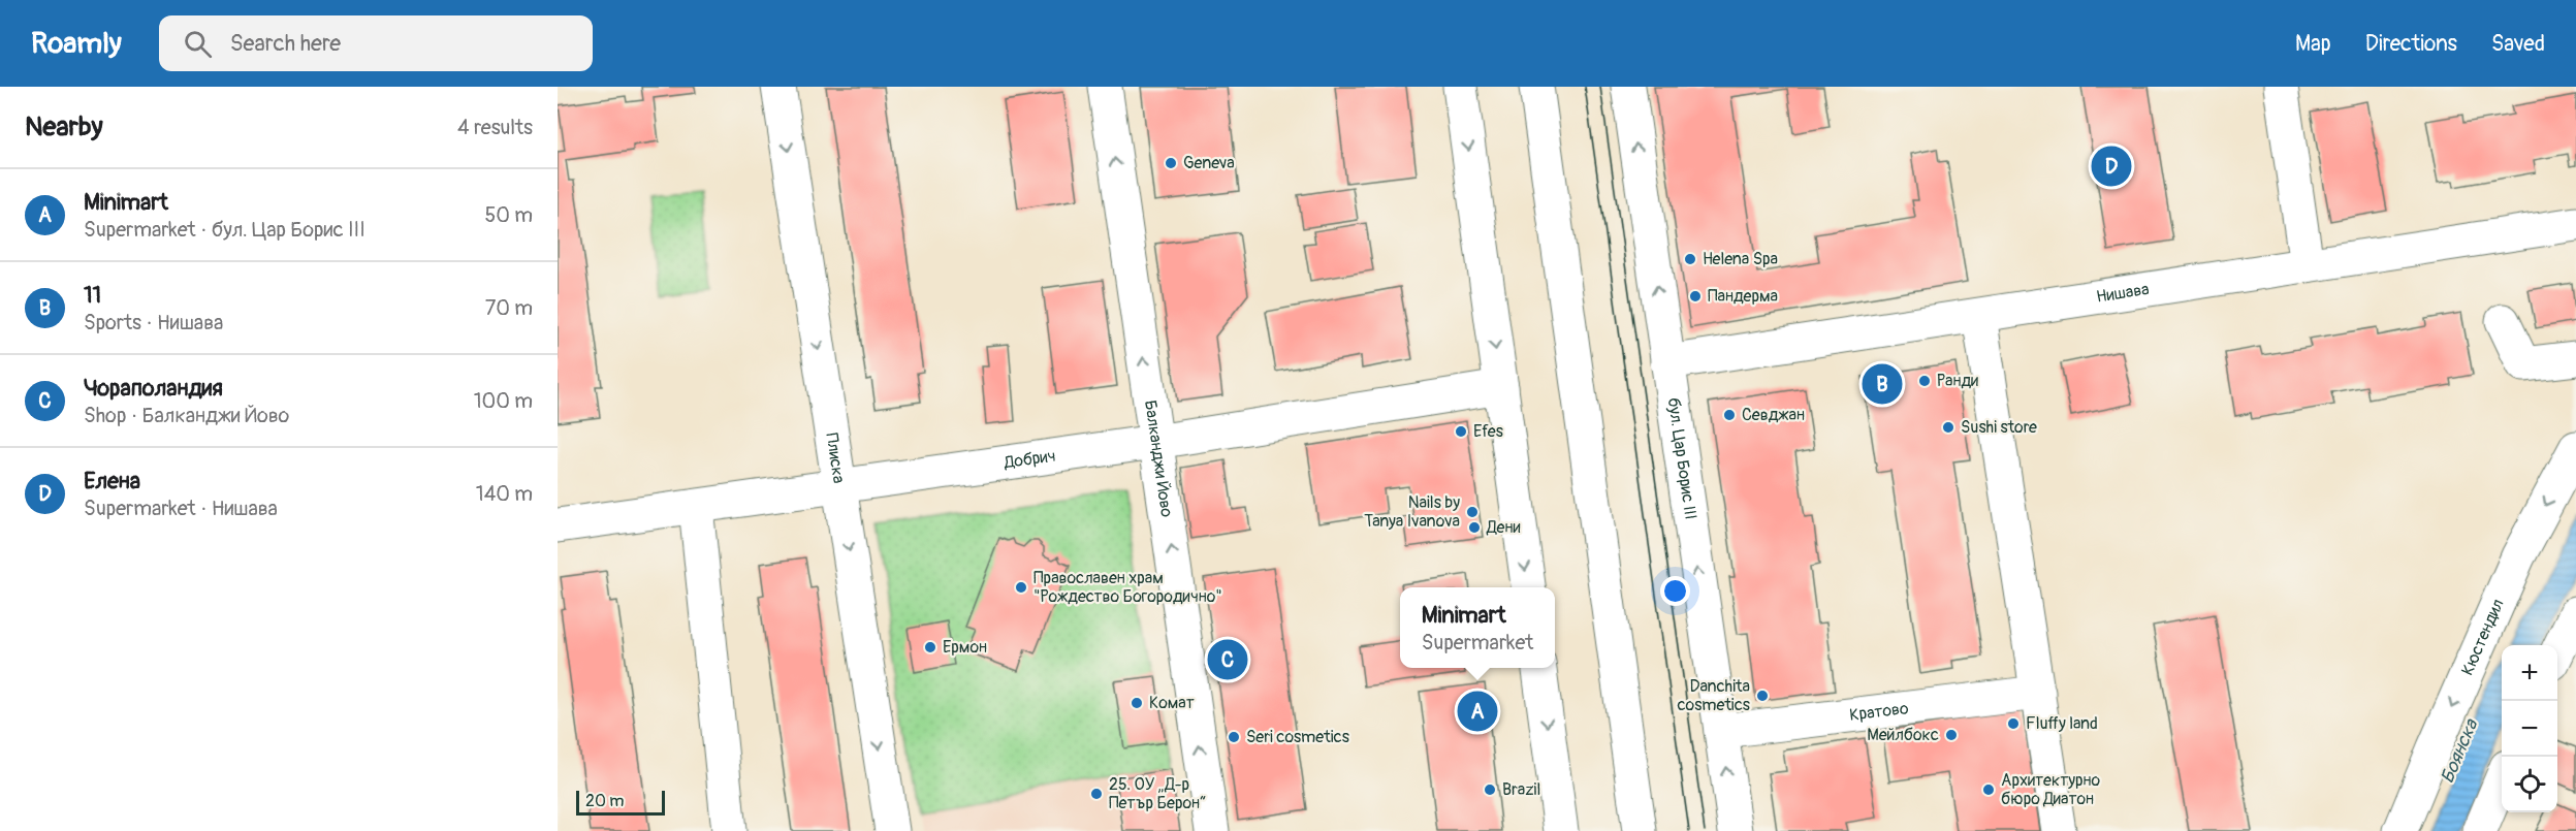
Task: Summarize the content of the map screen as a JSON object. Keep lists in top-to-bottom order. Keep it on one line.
{"streets":{"street":["Нишава","Балканджи Йово","Плиска","Добрич","бул. Цар Борис III","Кюстендил","Кратово"]},"crossings":[["Нишава","бул. Цар Борис III"],["Балканджи Йово","Добрич"],["Плиска","Добрич"],["бул. Цар Борис III","Кратово"]],"one_way":["Балканджи Йово","Кюстендил"],"water":["Боянска"],"places":["Geneva","Helena Spa","Пандерма","Ранди","Севджан","Sushi store","Efes","Nails by Tanya Ivanova","Дени","Православен храм \"Рождество Богородично\"","Ермон","Danchita cosmetics","Комат","Fluffy land","Мейлбокс","Seri cosmetics","Brazil","Архитектурно бюро Диатон","25. ОУ „Д-р Петър Берон“"],"scale_bar":"20 m","page":{"header":"Roamly","search":"Search here","nav":["Map","Directions","Saved"],"heading":["Nearby","4 results"],"pins":["D","B","C","A"],"list":[{"mark":"A","name":"Minimart","note":"Supermarket · бул. Цар Борис III","value":"50 m"},{"mark":"B","name":"11","note":"Sports · Нишава","value":"70 m"},{"mark":"C","name":"Чораполандия","note":"Shop · Балканджи Йово","value":"100 m"},{"mark":"D","name":"Елена","note":"Supermarket · Нишава","value":"140 m"}],"popup":["Minimart","Supermarket"],"map_buttons":["+","−"],"scale":"20 m"}}
